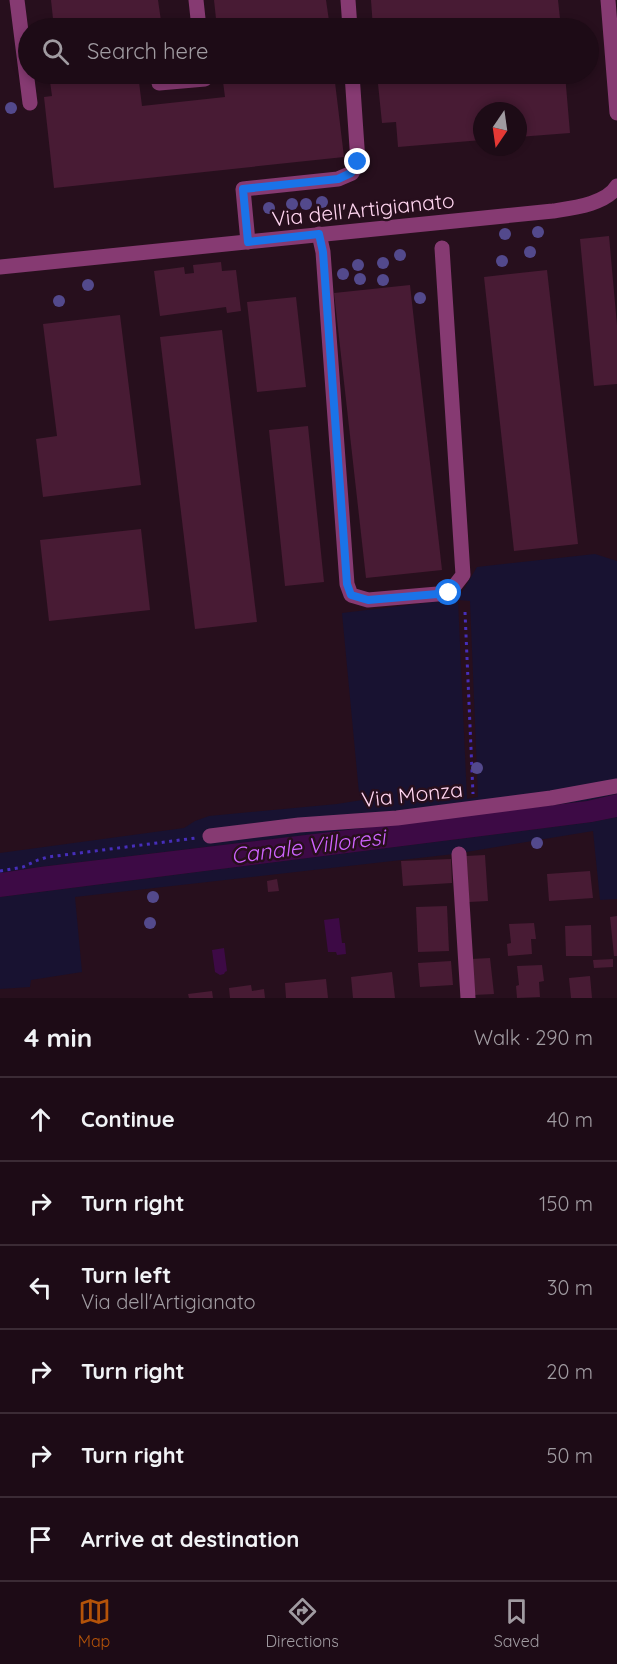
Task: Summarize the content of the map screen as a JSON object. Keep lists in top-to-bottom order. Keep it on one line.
{"streets":{"street":["Via dell'Artigianato","Via Monza"]},"water":["Canale Villoresi"],"north":"bottom","page":{"search":"Search here","heading":["4 min","Walk · 290 m"],"list":[["Continue","40 m"],["Turn right","150 m"],["Turn left","Via dell'Artigianato","30 m"],["Turn right","20 m"],["Turn right","50 m"],"Arrive at destination"],"nav":["Map","Directions","Saved"]}}
